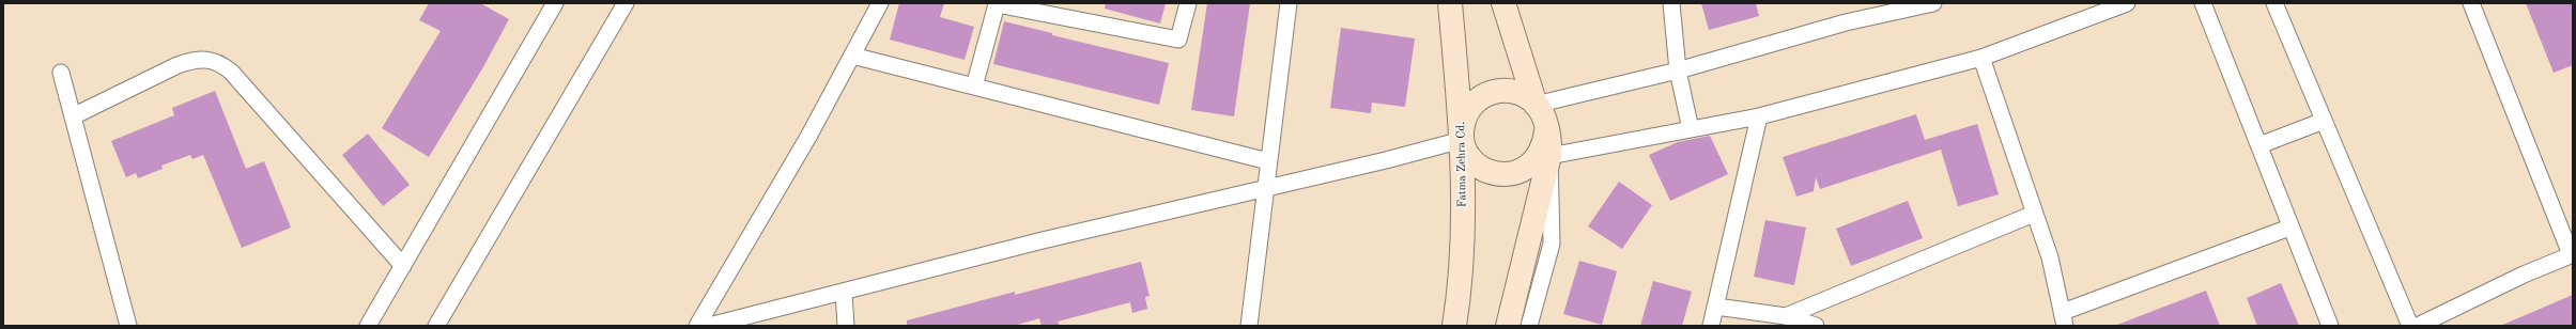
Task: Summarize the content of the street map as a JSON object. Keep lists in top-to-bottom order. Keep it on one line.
{"streets":{"main road":["Fatma Zehra Cd."]}}
